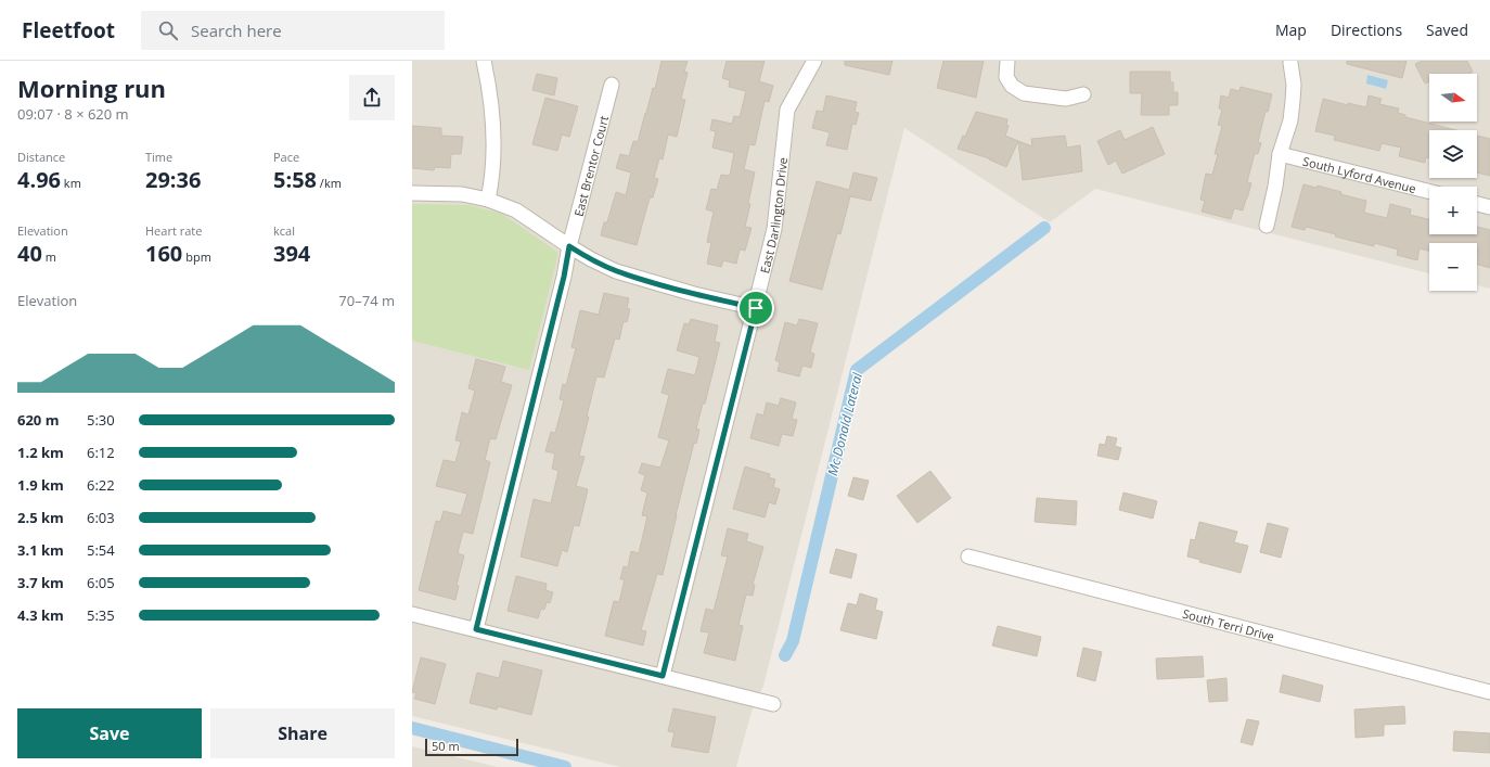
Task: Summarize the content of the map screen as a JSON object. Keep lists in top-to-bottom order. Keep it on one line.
{"streets":{"street":["East Brentor Court","South Lyford Avenue","East Darlington Drive","South Terri Drive"]},"water":["Mc Donald Lateral"],"scale_bar":"50 m","north":"right","page":{"header":"Fleetfoot","search":"Search here","nav":["Map","Directions","Saved"],"heading":["Morning run","09:07 · 8 × 620 m"],"map_buttons":["+","−"],"stats":[["Distance","4.96 km"],["Time","29:36"],["Pace","5:58 /km"],["Elevation","40 m"],["Heart rate","160 bpm"],["kcal","394"]],"chart":["Elevation","70–74 m"],"list":[{"name":"620 m","note":"5:30"},{"name":"1.2 km","note":"6:12"},{"name":"1.9 km","note":"6:22"},{"name":"2.5 km","note":"6:03"},{"name":"3.1 km","note":"5:54"},{"name":"3.7 km","note":"6:05"},{"name":"4.3 km","note":"5:35"}],"buttons":["Save","Share"],"scale":"50 m"}}
